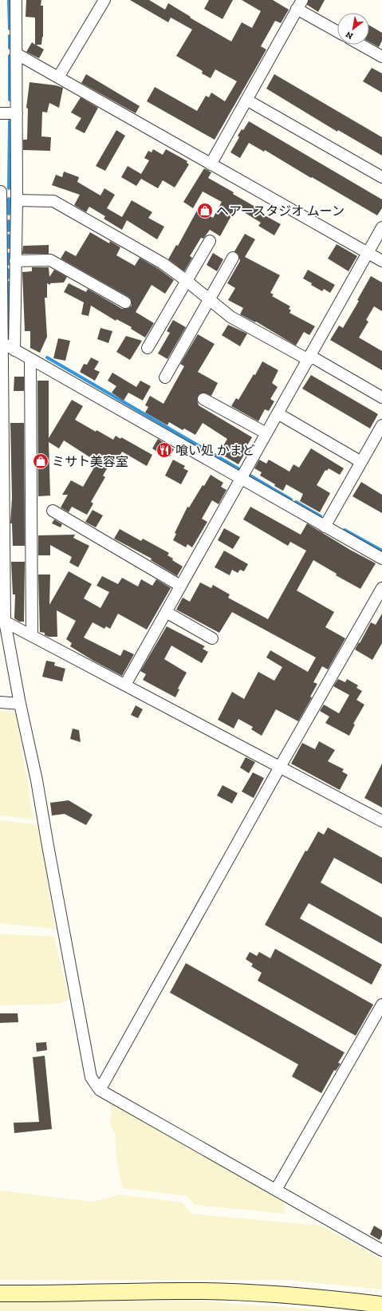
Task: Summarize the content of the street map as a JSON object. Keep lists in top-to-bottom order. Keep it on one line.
{"places":{"shop":["ヘアースタジオ ムーン","ミサト美容室"],"restaurant":["喰い処 かまど"]},"north":"bottom left"}
